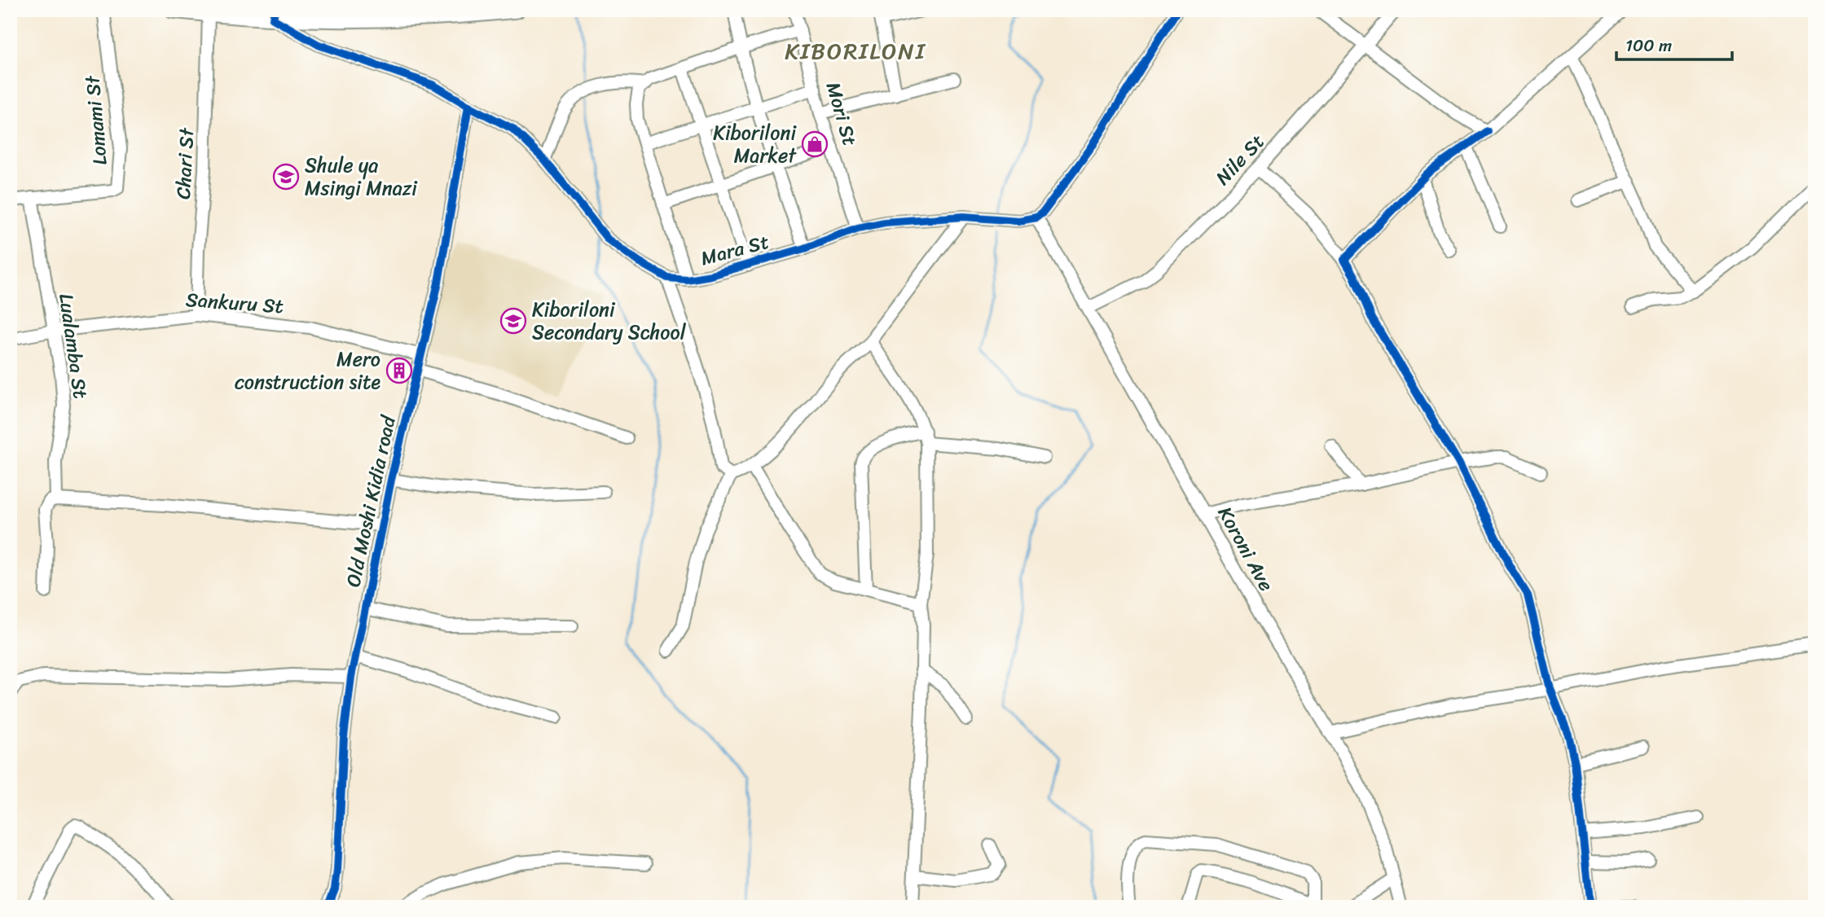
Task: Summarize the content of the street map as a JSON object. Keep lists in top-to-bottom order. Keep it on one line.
{"streets":{"street":["Mori St","Lomami St","Nile St","Chari St","Mara St","Sankuru St","Lualamba St","Old Moshi Kidia road","Koroni Ave"]},"crossings":[["Mori St","Mara St"],["Lomami St","Lualamba St"],["Nile St","Koroni Ave"],["Chari St","Sankuru St"],["Mara St","Old Moshi Kidia road"],["Mara St","Koroni Ave"],["Sankuru St","Lualamba St"],["Sankuru St","Old Moshi Kidia road"]],"districts":["KIBORILONI"],"places":{"shop":["Kiboriloni Market"],"school or university":["Shule ya Msingi Mnazi","Kiboriloni Secondary School"],"building":["Mero construction site"]},"scale_bar":"100 m"}
